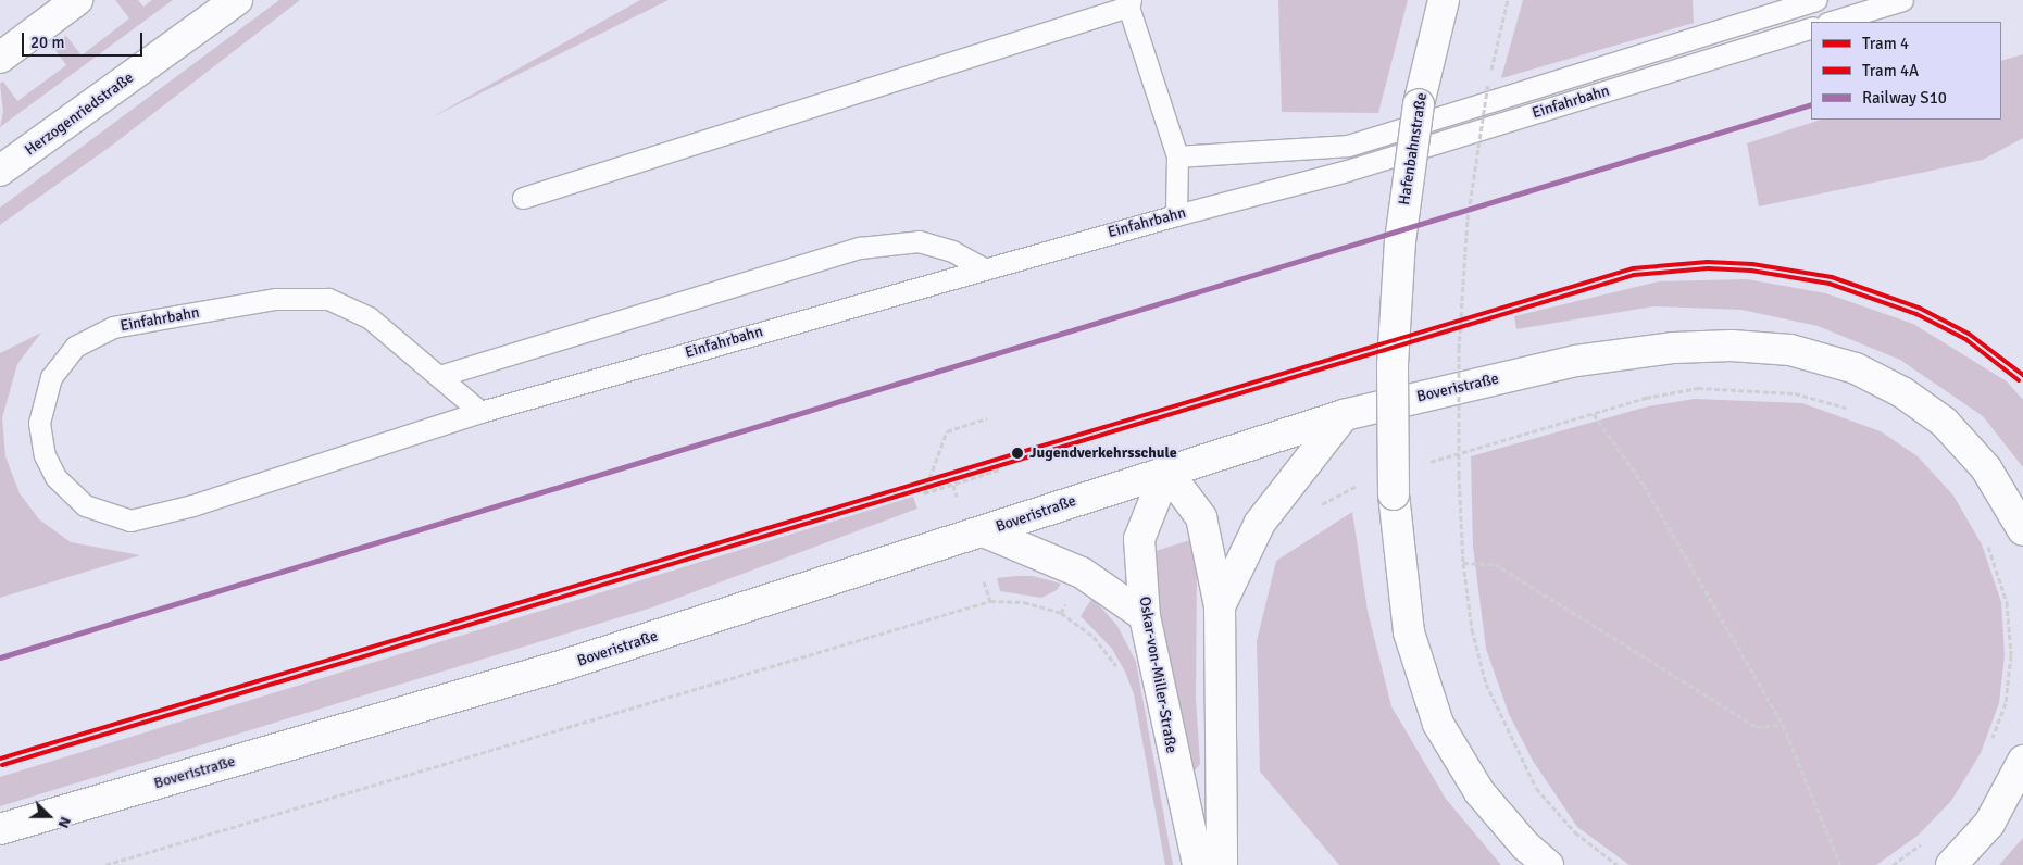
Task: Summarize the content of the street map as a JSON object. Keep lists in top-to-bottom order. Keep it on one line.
{"streets":{"main road":["Herzogenriedstraße","Hafenbahnstraße","Boveristraße","Oskar-von-Miller-Straße"],"lane":["Einfahrbahn"]},"crossings":[["Boveristraße","Oskar-von-Miller-Straße"]],"places":["Jugendverkehrsschule"],"lines":["rail line S10","tram line 4","tram line 4A"],"legend":["Tram 4","Tram 4A","Railway S10"],"scale_bar":"20 m","north":"right"}
